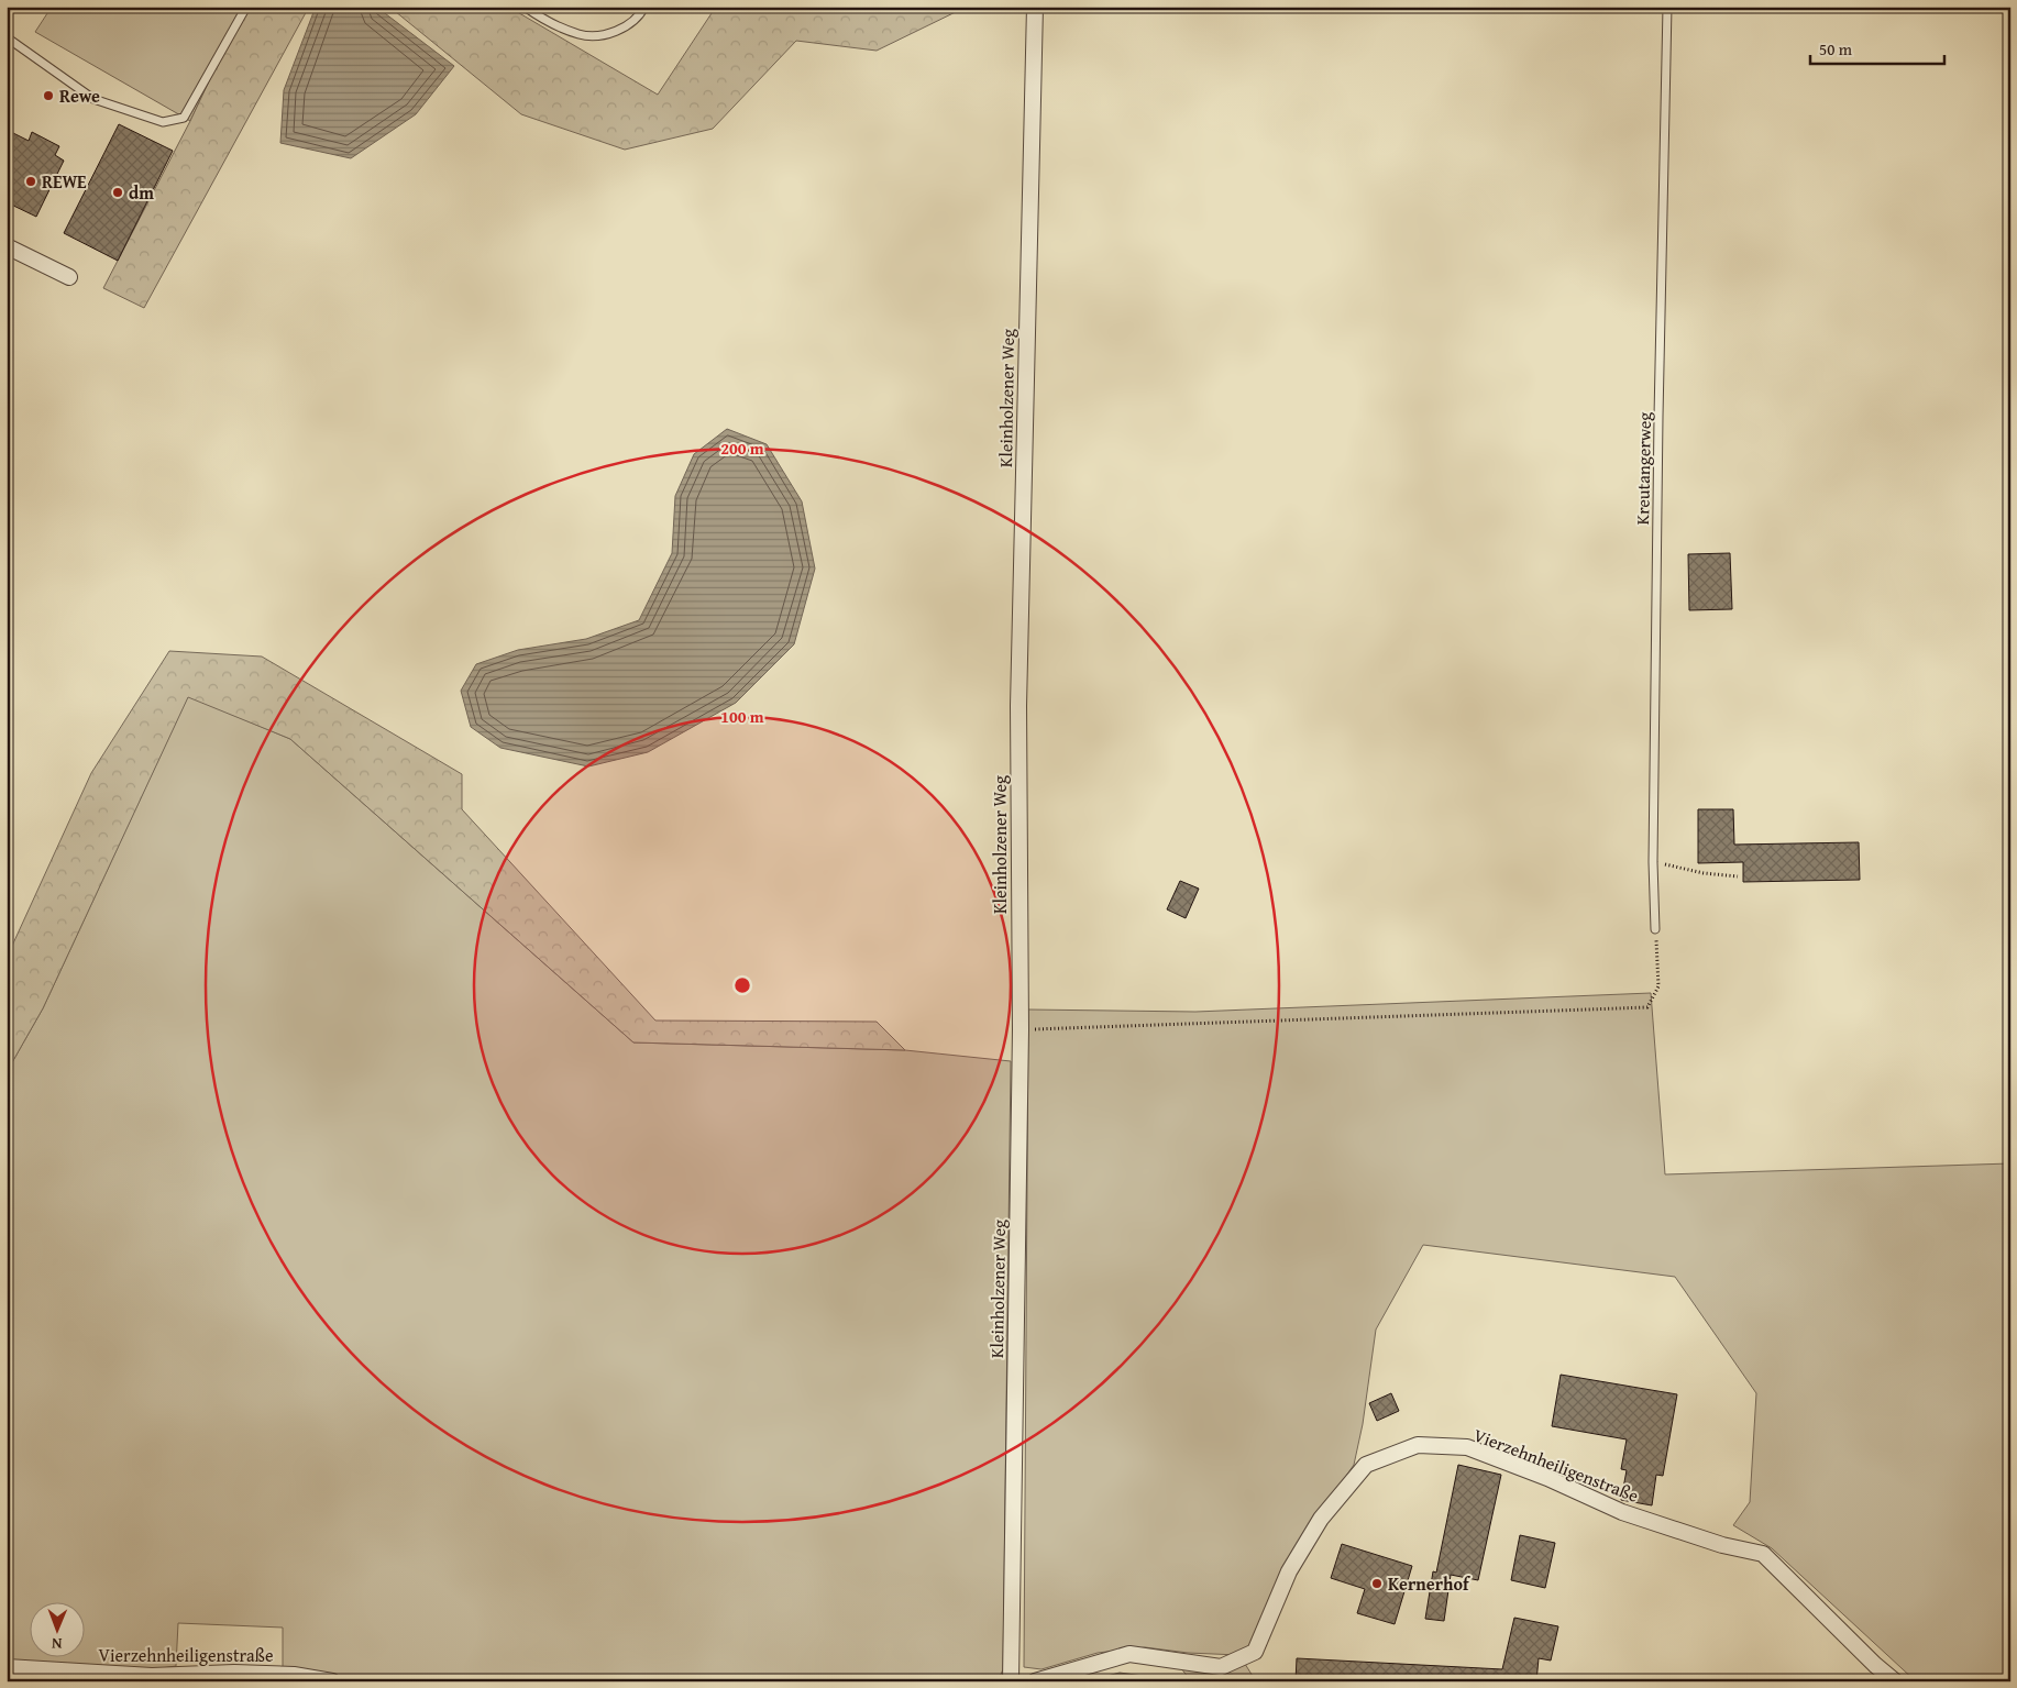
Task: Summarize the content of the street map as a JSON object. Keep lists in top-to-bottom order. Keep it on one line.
{"streets":{"street":["Kleinholzener Weg","Vierzehnheiligenstraße"],"lane":["Kreutangerweg"]},"places":["Rewe","REWE","dm","Kernerhof"],"scale_bar":"50 m","north":"bottom","rings":["200 m","100 m"]}
